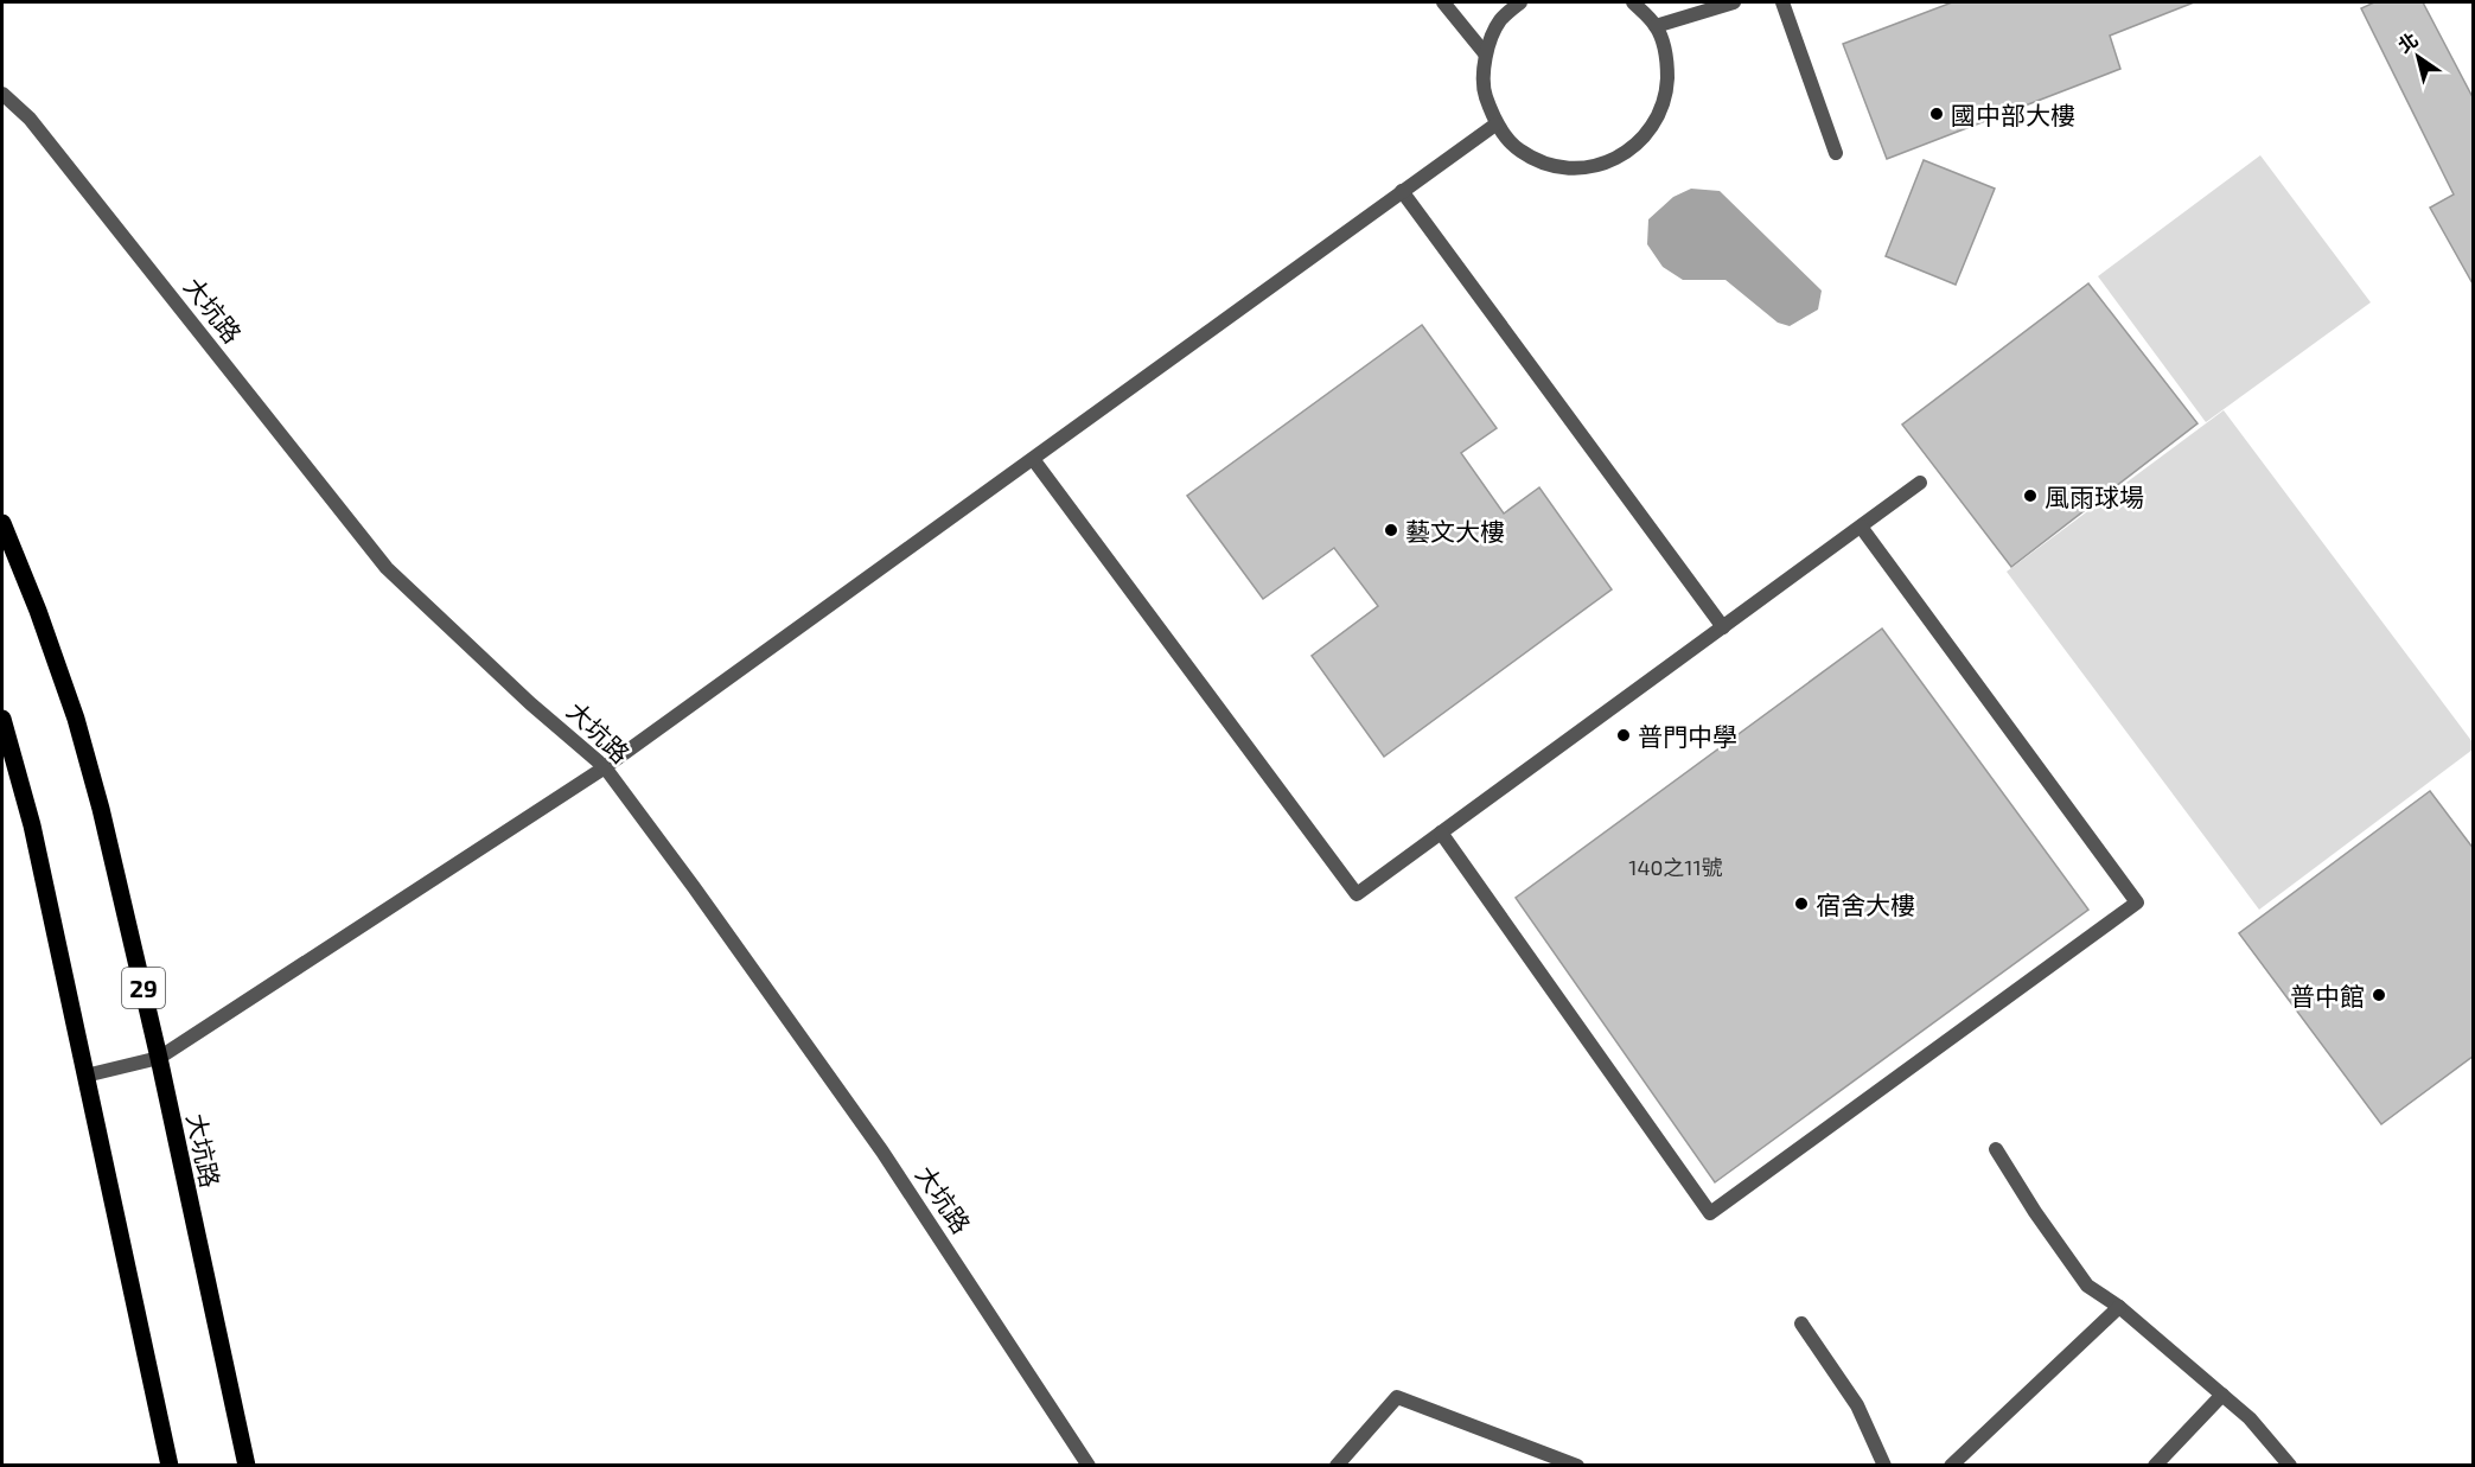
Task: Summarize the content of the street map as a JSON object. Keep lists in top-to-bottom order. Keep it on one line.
{"streets":{"main road":["大坑路","29"]},"places":["國中部大樓","風雨球場","藝文大樓","普門中學","宿舍大樓","普中館"],"house_numbers":["140之11號"],"north":"top left"}
